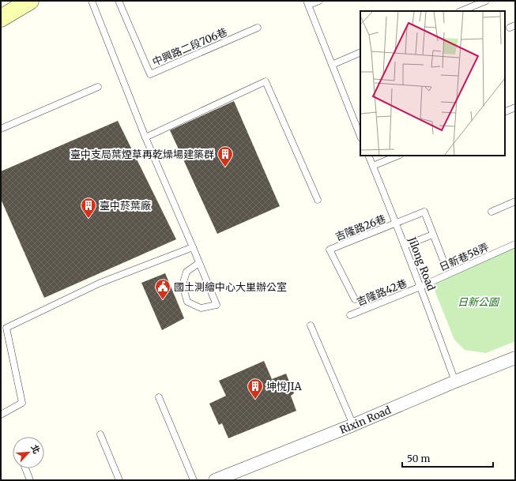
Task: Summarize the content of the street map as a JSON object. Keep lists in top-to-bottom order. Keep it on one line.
{"streets":{"street":["Rixin Road"],"lane":["中興路二段706巷","吉隆路26巷","日新巷58弄","Jilong Road","吉隆路42巷"]},"crossings":[["吉隆路26巷","Jilong Road"],["日新巷58弄","Jilong Road"],["日新巷58弄","吉隆路42巷"],["Jilong Road","吉隆路42巷"],["Jilong Road","Rixin Road"]],"parks":["日新公園"],"places":{"building":["臺中支局葉煙草再乾燥場建築群","臺中菸葉廠","坤悅JIA"],"public building":["國土測繪中心大里辦公室"]},"scale_bar":"50 m","north":"top right"}
